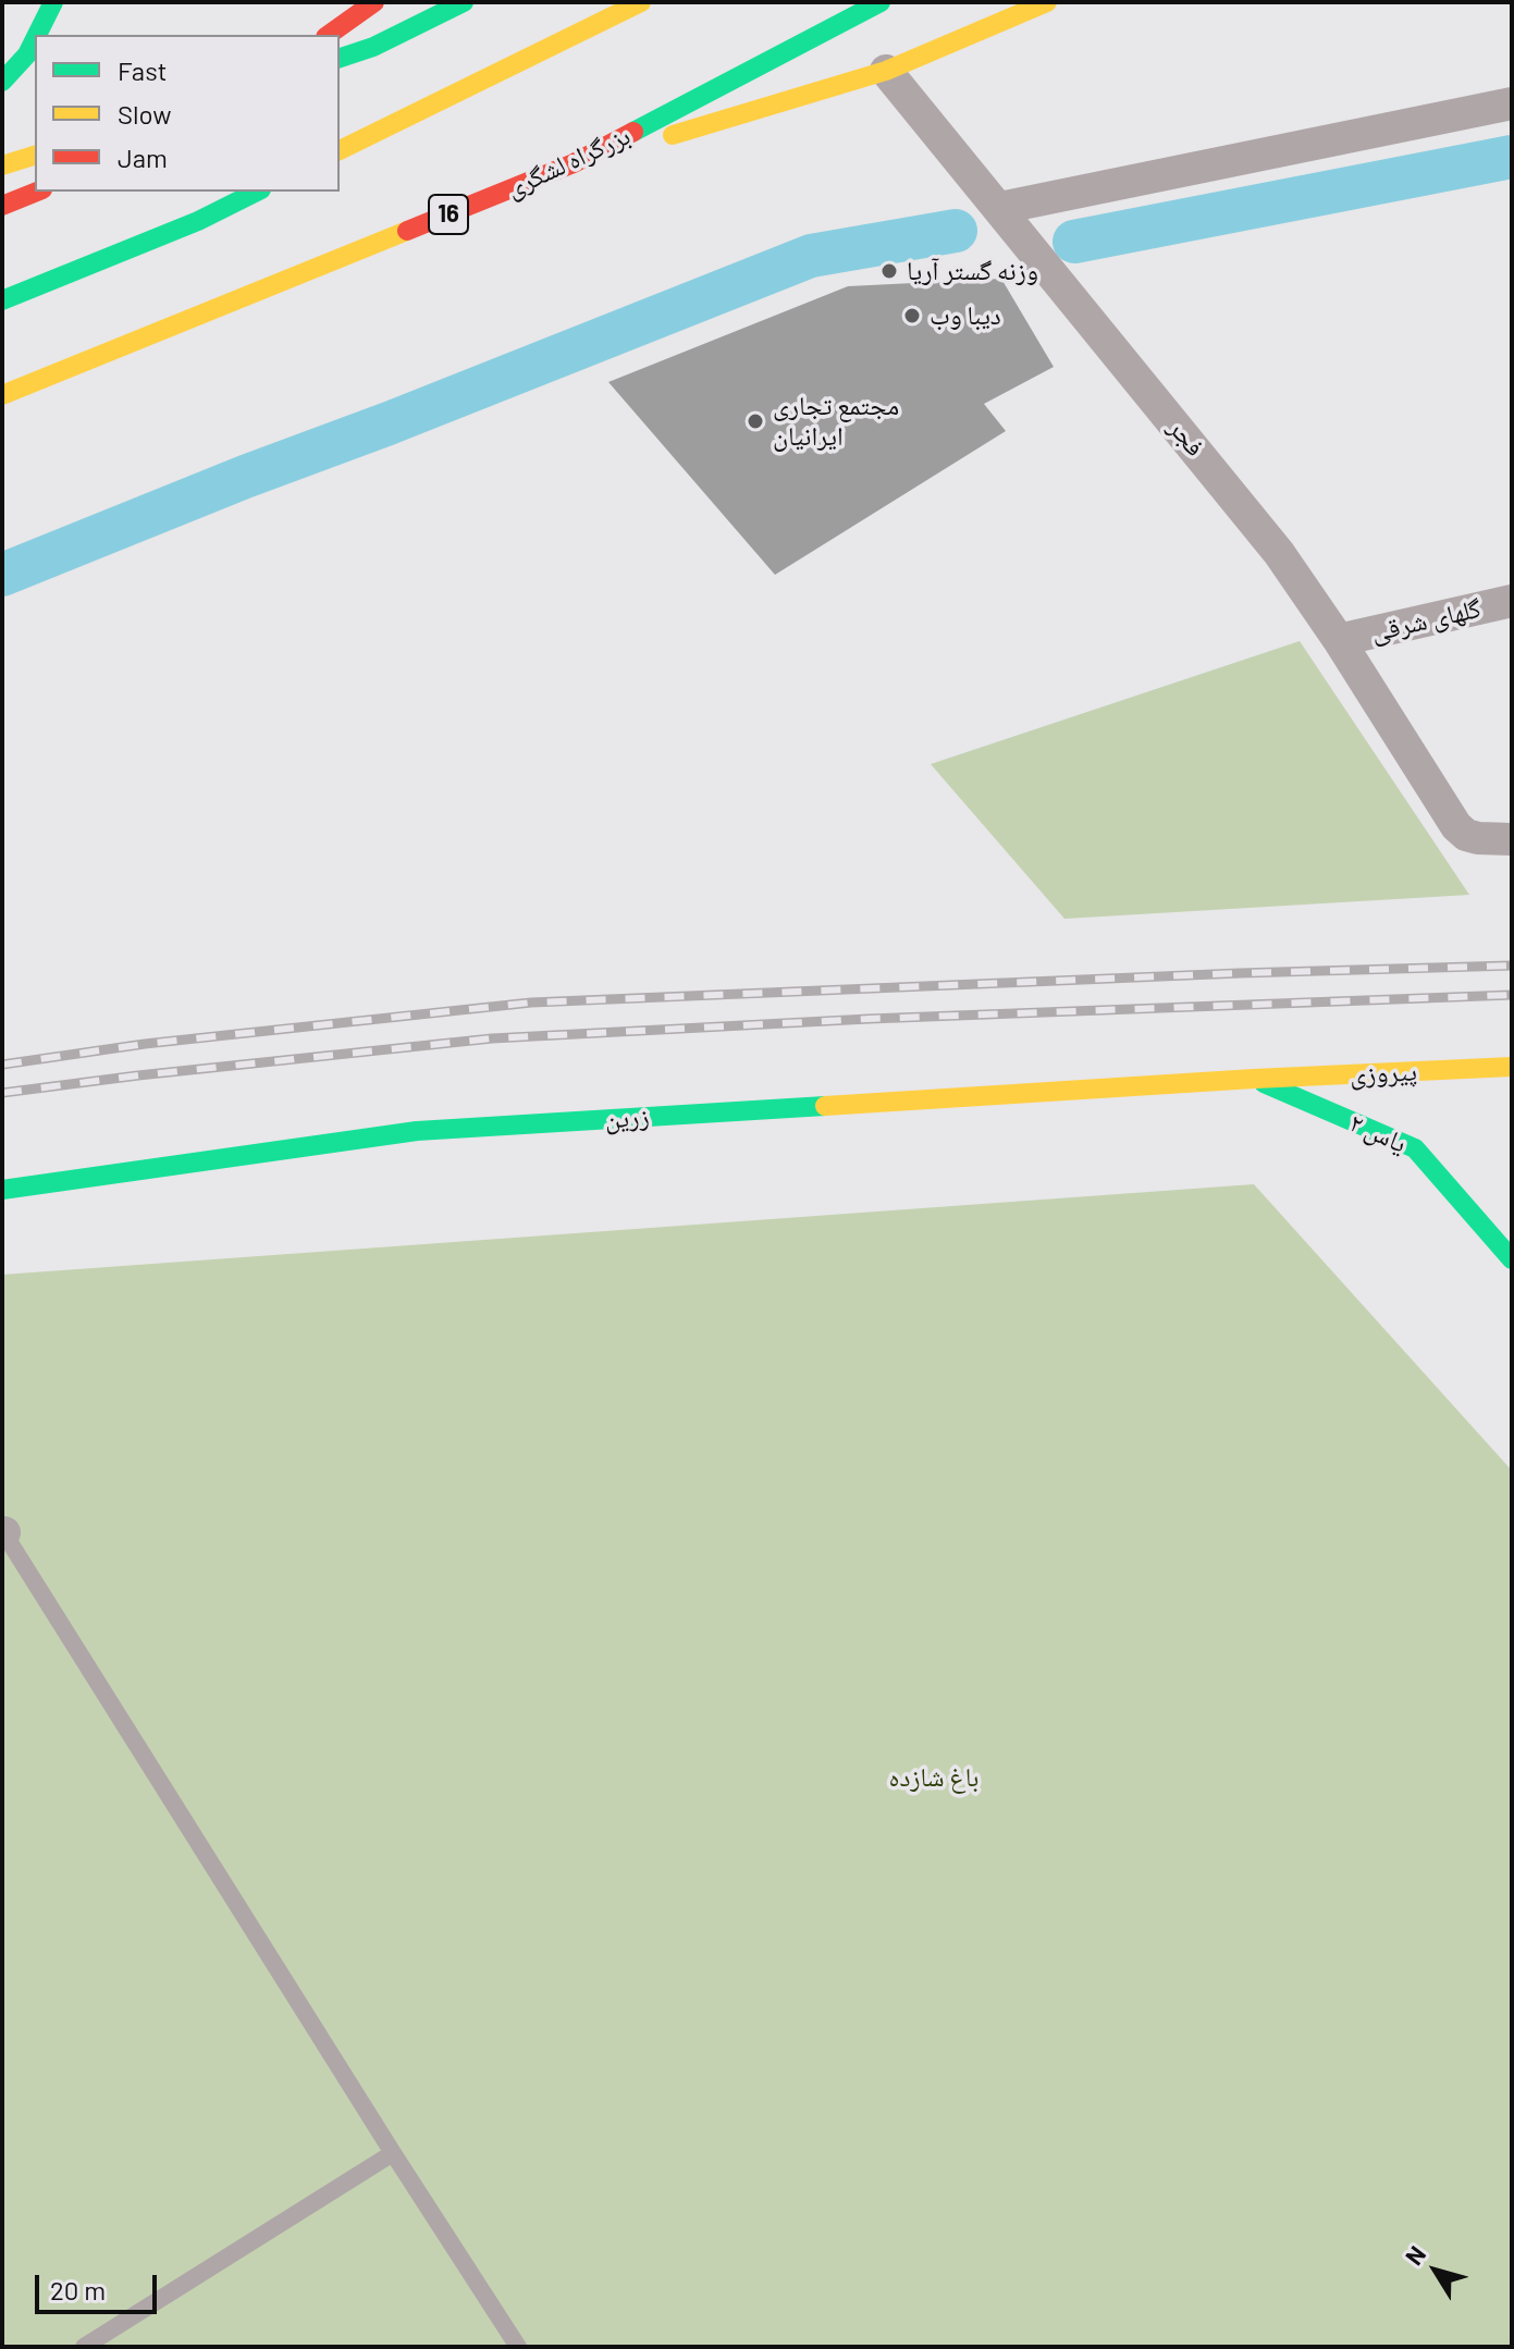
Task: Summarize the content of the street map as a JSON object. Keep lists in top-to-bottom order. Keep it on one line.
{"streets":{"main road":["بزرگراه لشگری","16","پیروزی","زرین","یاس ۲"],"street":["فجر","گلهای شرقی"]},"crossings":[["فجر","گلهای شرقی"],["پیروزی","زرین"],["پیروزی","یاس ۲"],["زرین","یاس ۲"]],"parks":["باغ شازده"],"places":["وزنه گستر آریا","دیبا وب","مجتمع تجاری ایرانیان"],"legend":["Fast","Slow","Jam"],"scale_bar":"20 m","north":"top left"}
